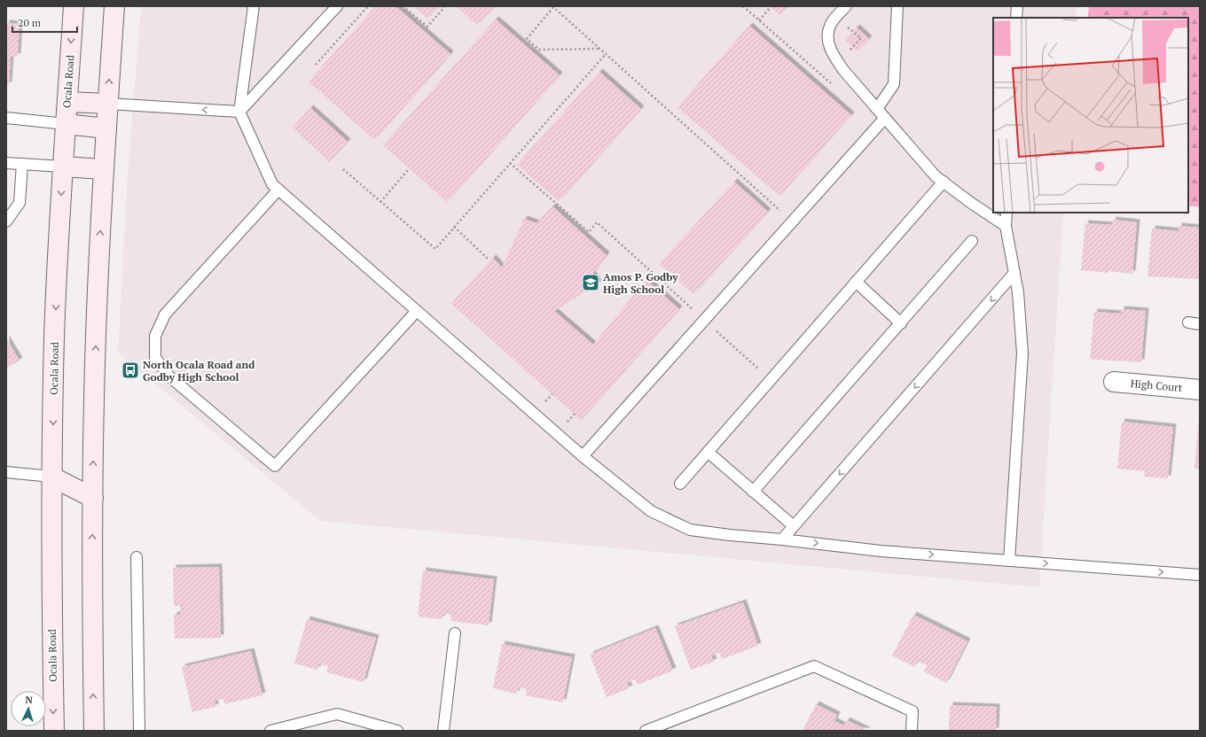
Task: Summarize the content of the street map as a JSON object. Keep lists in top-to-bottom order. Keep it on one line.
{"streets":{"main road":["Ocala Road"],"street":["High Court"]},"places":{"school or university":["Amos P. Godby High School"],"bus stop":["North Ocala Road and Godby High School"]},"scale_bar":"20 m","north":"top"}
